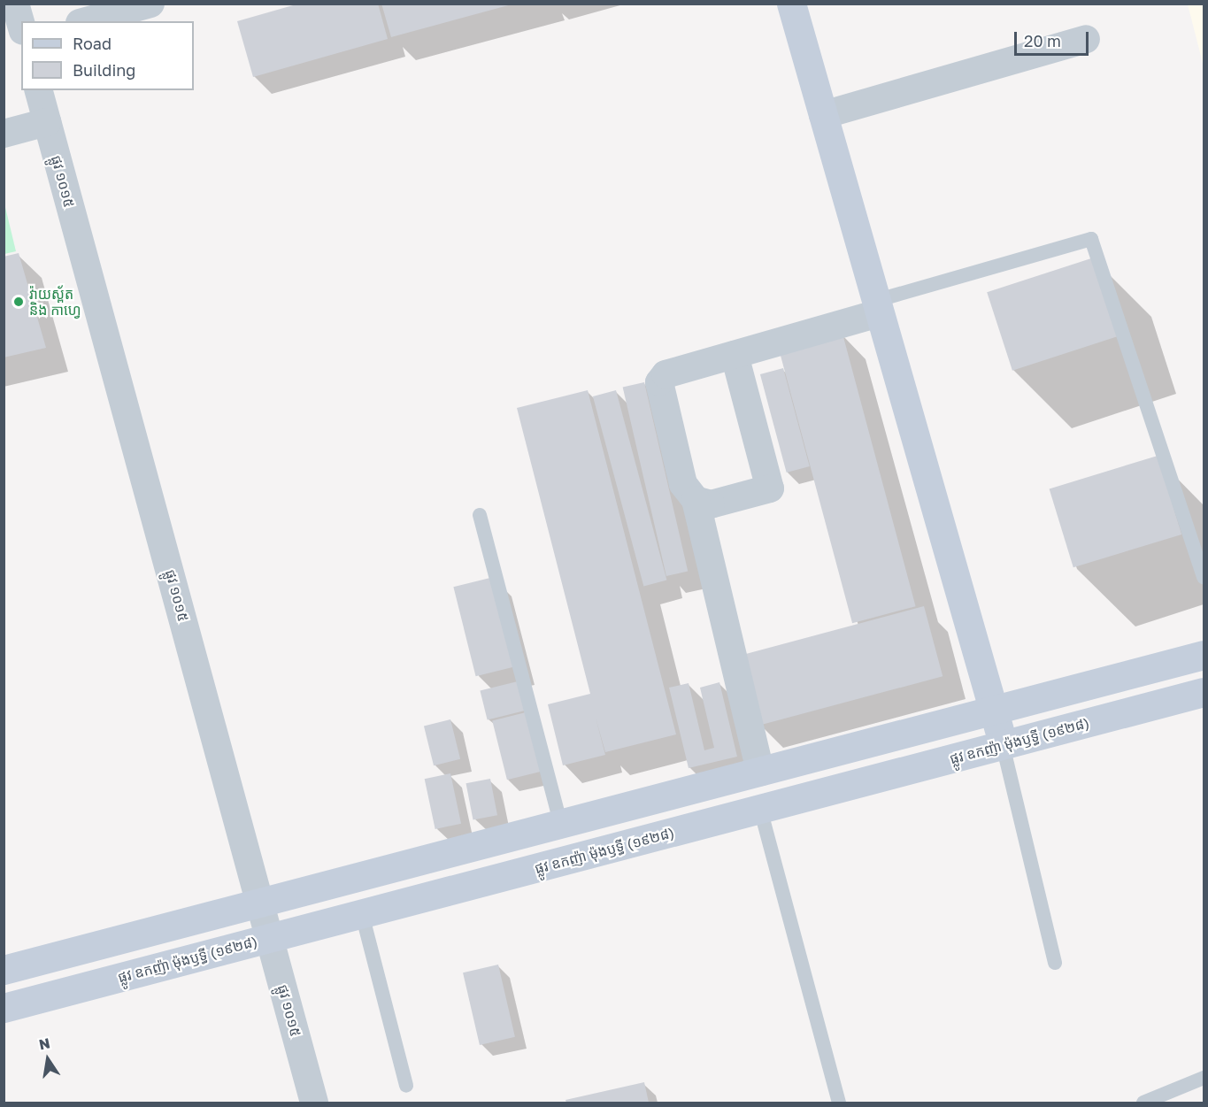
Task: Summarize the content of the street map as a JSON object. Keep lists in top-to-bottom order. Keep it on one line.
{"streets":{"main road":["ផ្លូវ ឧកញ៉ា ម៉ុងឫទ្ធី (១៩២៨)"],"street":["ផ្លូវ ១០១៥"]},"crossings":[["ផ្លូវ ១០១៥","ផ្លូវ ឧកញ៉ា ម៉ុងឫទ្ធី (១៩២៨)"]],"places":["វ៉ាយស្ព័ត និង កាហ្វេ"],"legend":["Road","Building"],"scale_bar":"20 m","north":"top"}
